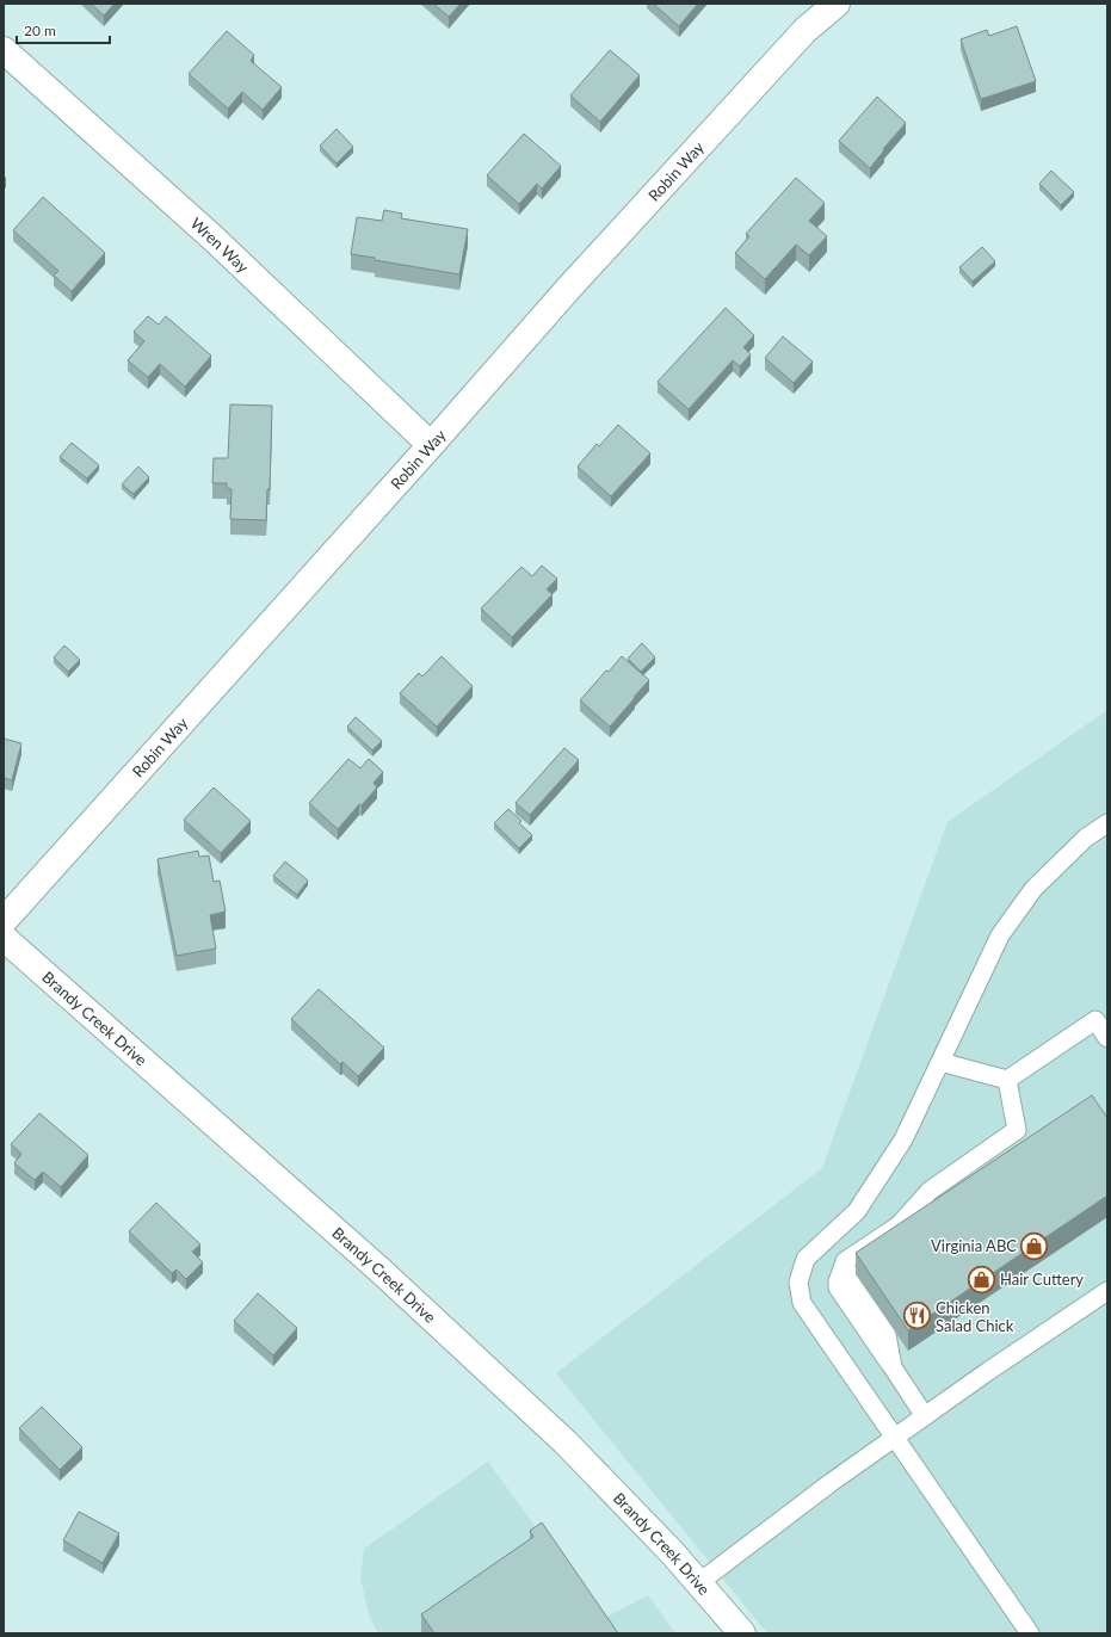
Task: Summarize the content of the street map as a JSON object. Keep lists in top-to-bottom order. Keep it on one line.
{"streets":{"street":["Robin Way","Wren Way","Brandy Creek Drive"]},"crossings":[["Robin Way","Wren Way"]],"places":{"shop":["Virginia ABC","Hair Cuttery"],"restaurant":["Chicken Salad Chick"]},"scale_bar":"20 m"}
